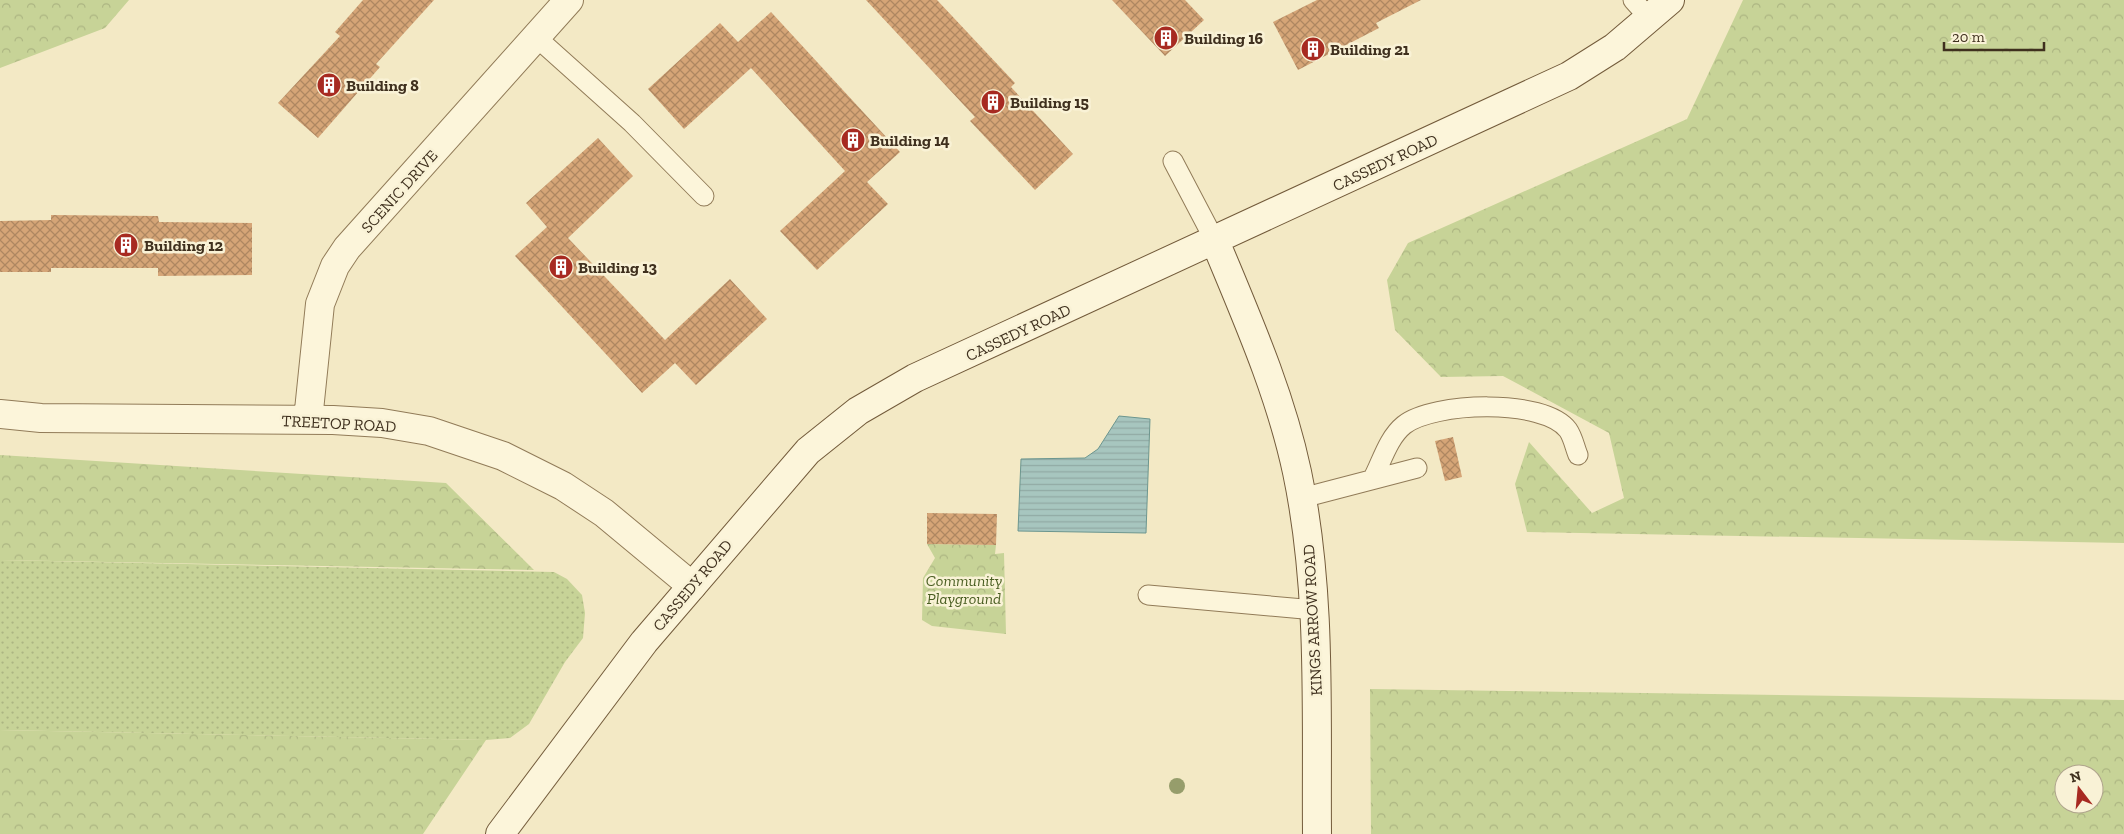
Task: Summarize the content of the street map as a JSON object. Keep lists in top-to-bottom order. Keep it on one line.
{"streets":{"street":["CASSEDY ROAD","SCENIC DRIVE","TREETOP ROAD","KINGS ARROW ROAD"]},"crossings":[["CASSEDY ROAD","TREETOP ROAD"],["CASSEDY ROAD","KINGS ARROW ROAD"],["SCENIC DRIVE","TREETOP ROAD"]],"parks":["Community Playground"],"places":{"building":["Building 16","Building 21","Building 8","Building 15","Building 14","Building 12","Building 13"]},"scale_bar":"20 m","north":"top"}
